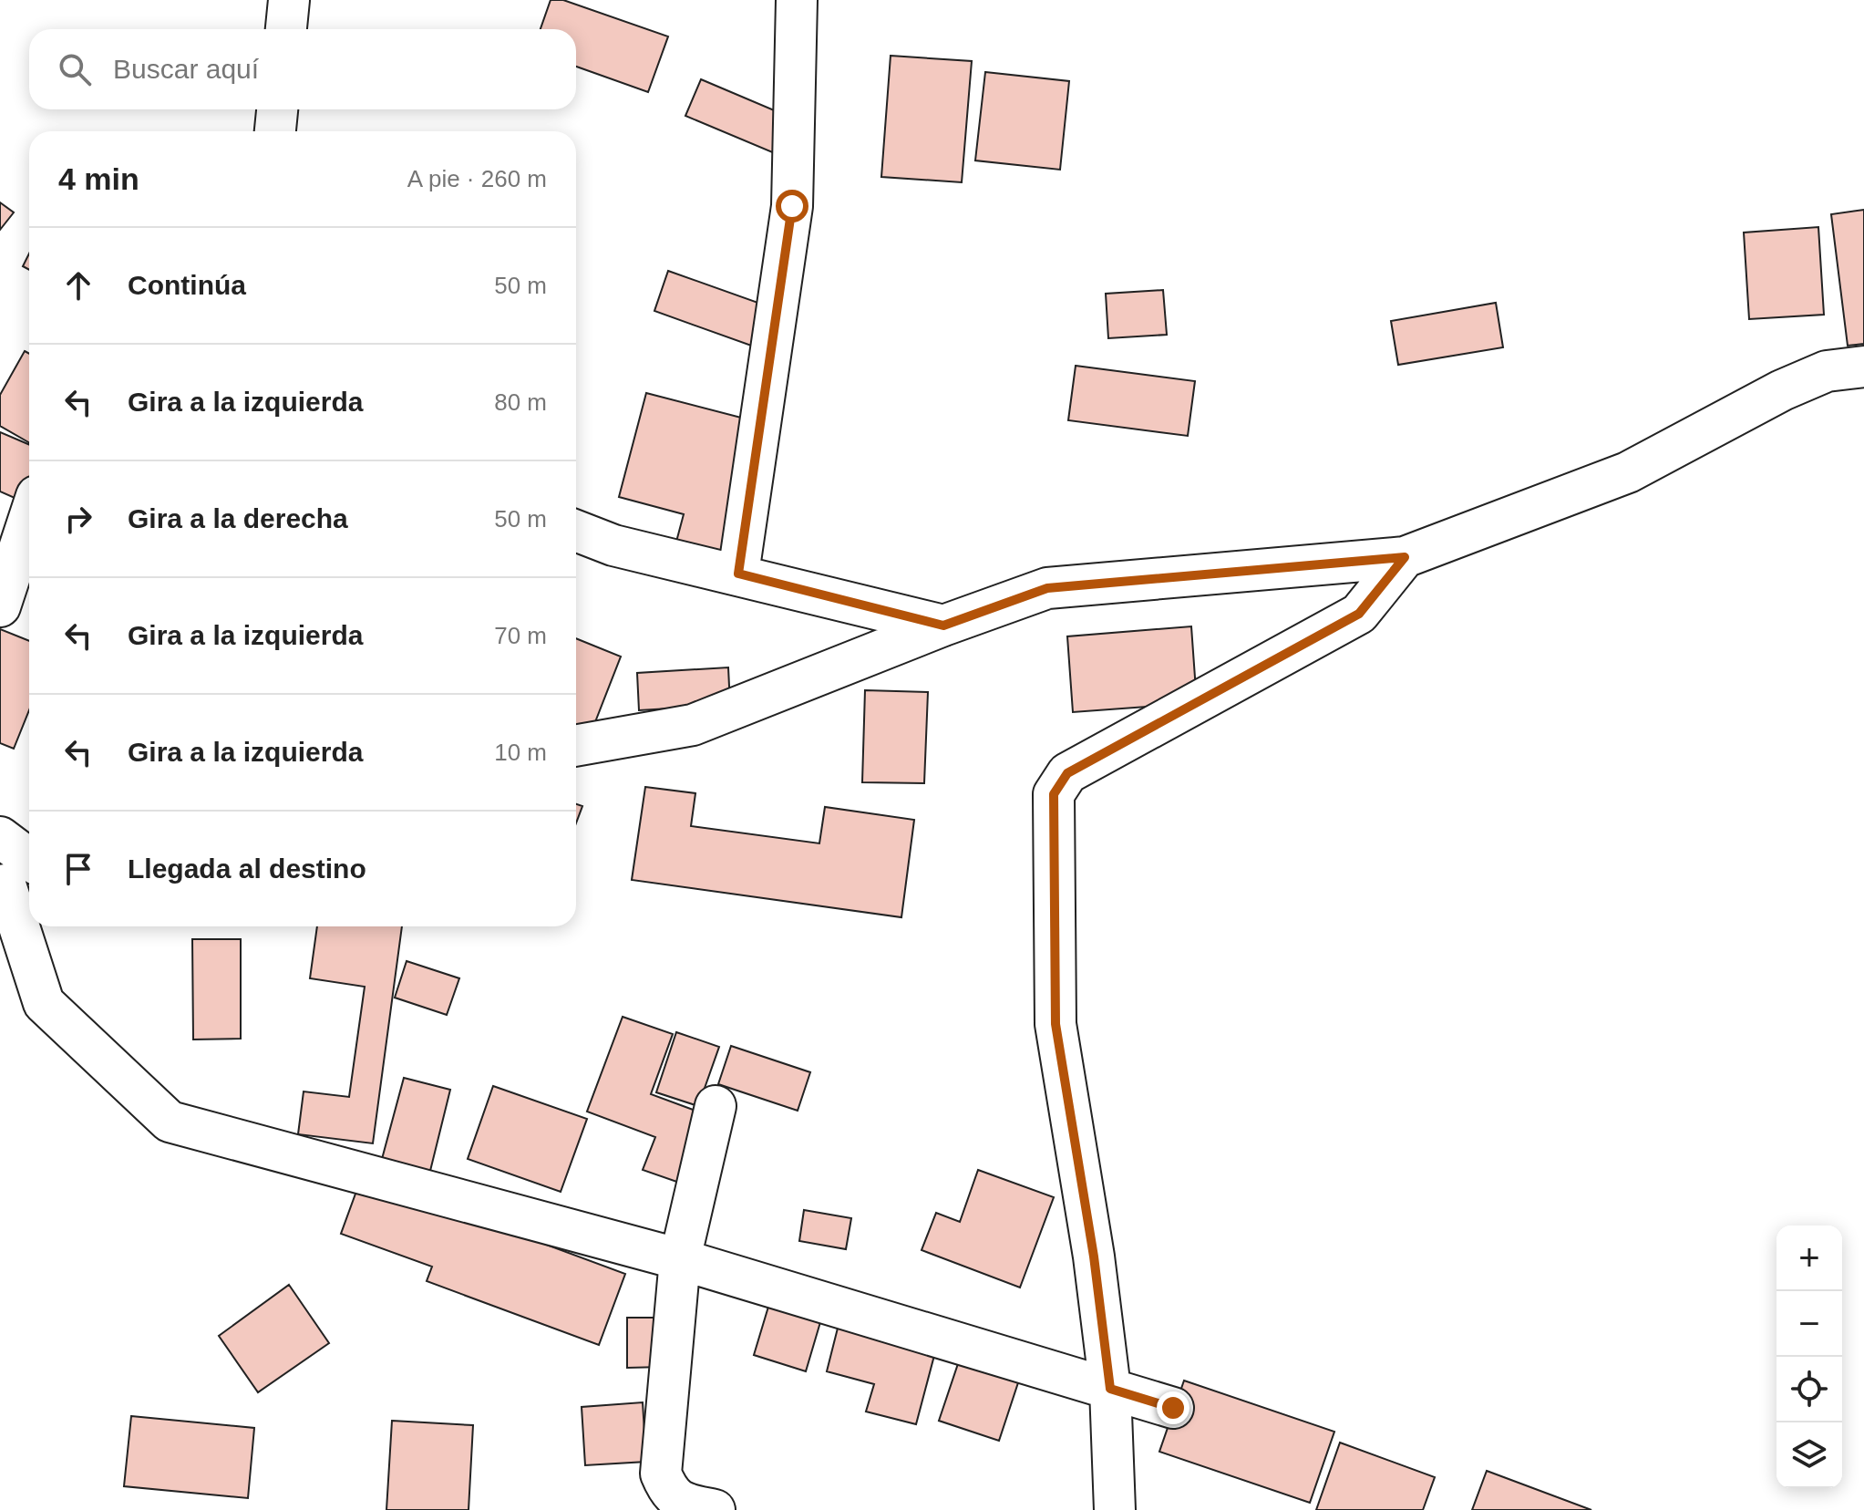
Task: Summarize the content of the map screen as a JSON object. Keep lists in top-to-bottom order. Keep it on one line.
{"page":{"search":"Buscar aquí","heading":["4 min","A pie · 260 m"],"list":[["Continúa","50 m"],["Gira a la izquierda","80 m"],["Gira a la derecha","50 m"],["Gira a la izquierda","70 m"],["Gira a la izquierda","10 m"],"Llegada al destino"],"map_buttons":["+","−"]}}
